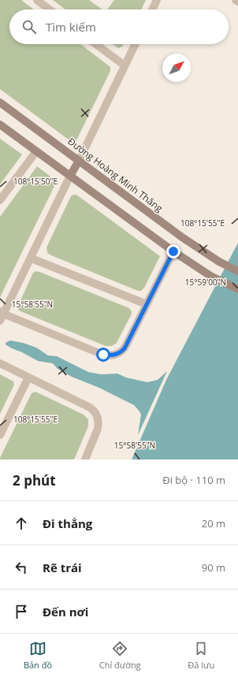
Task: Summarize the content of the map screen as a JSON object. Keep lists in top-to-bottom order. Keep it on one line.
{"streets":{"main road":["Đường Hoàng Minh Thắng"]},"north":"top right","page":{"search":"Tìm kiếm","heading":["2 phút","Đi bộ · 110 m"],"list":[["Đi thẳng","20 m"],["Rẽ trái","90 m"],"Đến nơi"],"nav":["Bản đồ","Chỉ đường","Đã lưu"]},"coordinates":["108°15'50\"E","108°15'55\"E","15°59'00\"N","15°58'55\"N"]}
